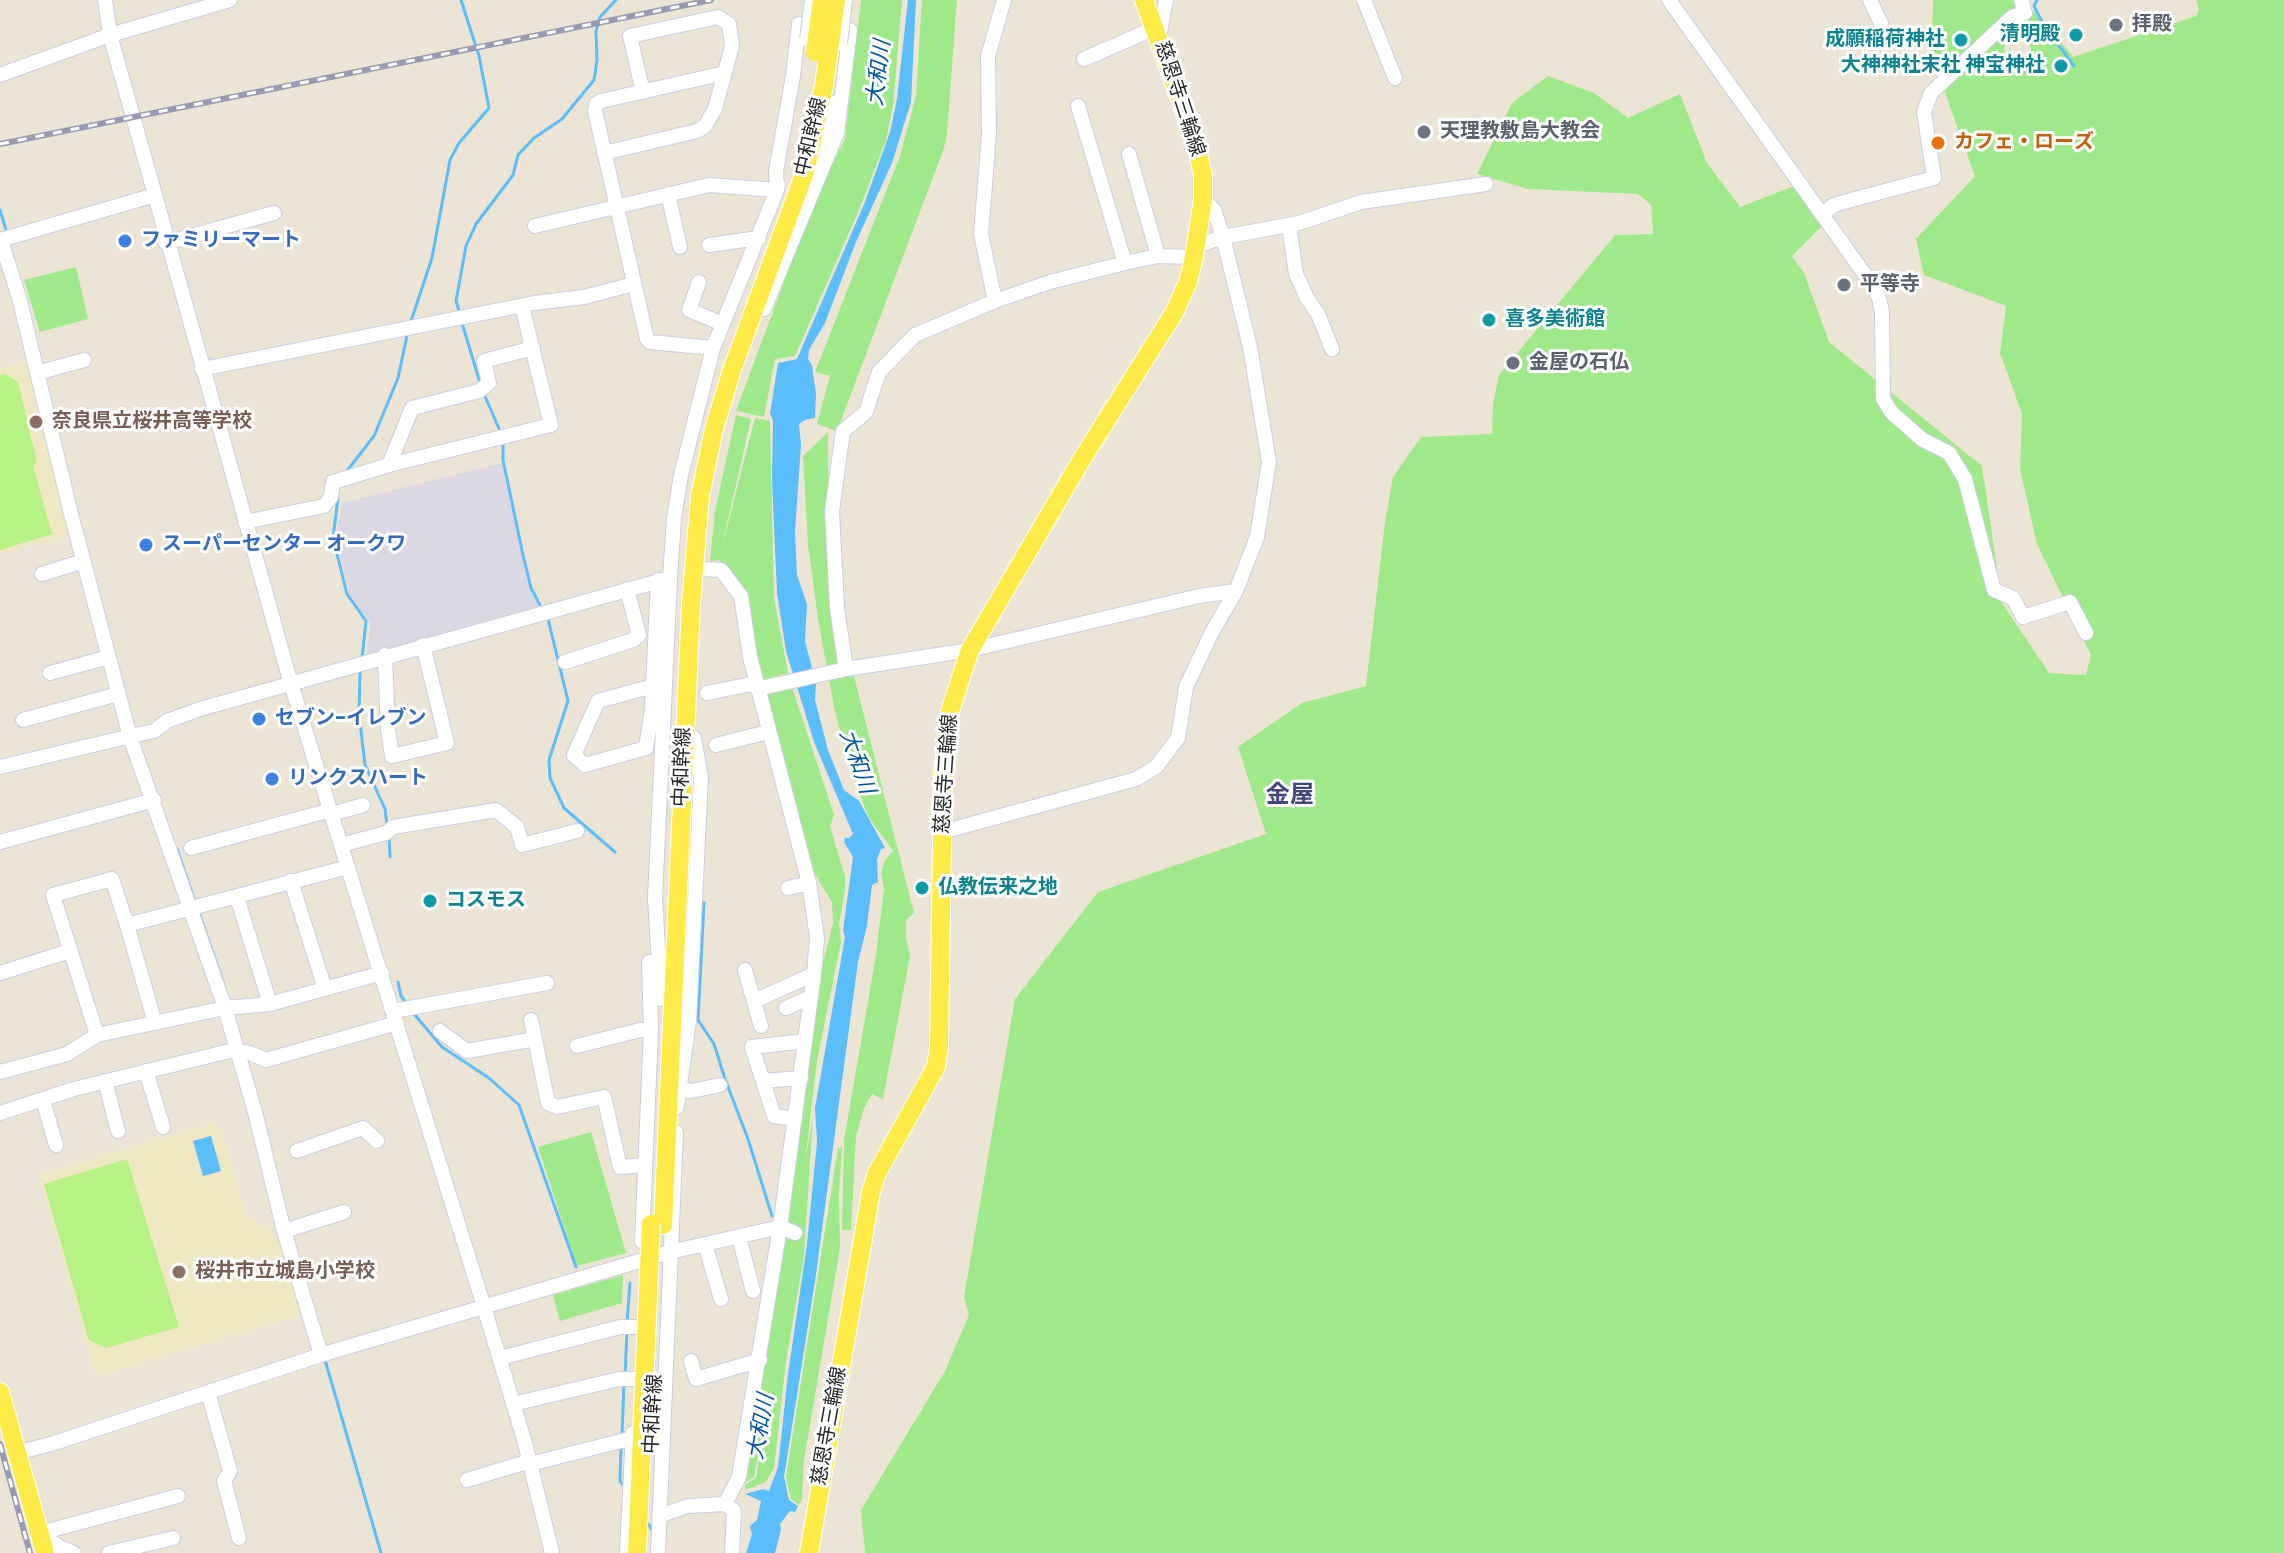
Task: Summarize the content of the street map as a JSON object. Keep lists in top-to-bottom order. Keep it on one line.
{"streets":{"main road":["慈恩寺三輪線","中和幹線"]},"districts":["金屋"],"water":["大和川"],"places":["拝殿","清明殿","成願稲荷神社","大神神社末社 神宝神社","天理教敷島大教会","カフェ・ローズ","ファミリーマート","平等寺","喜多美術館","金屋の石仏","奈良県立桜井高等学校","スーパーセンター オークワ","セブン-イレブン","リンクスハート","仏教伝来之地","コスモス","桜井市立城島小学校"]}
